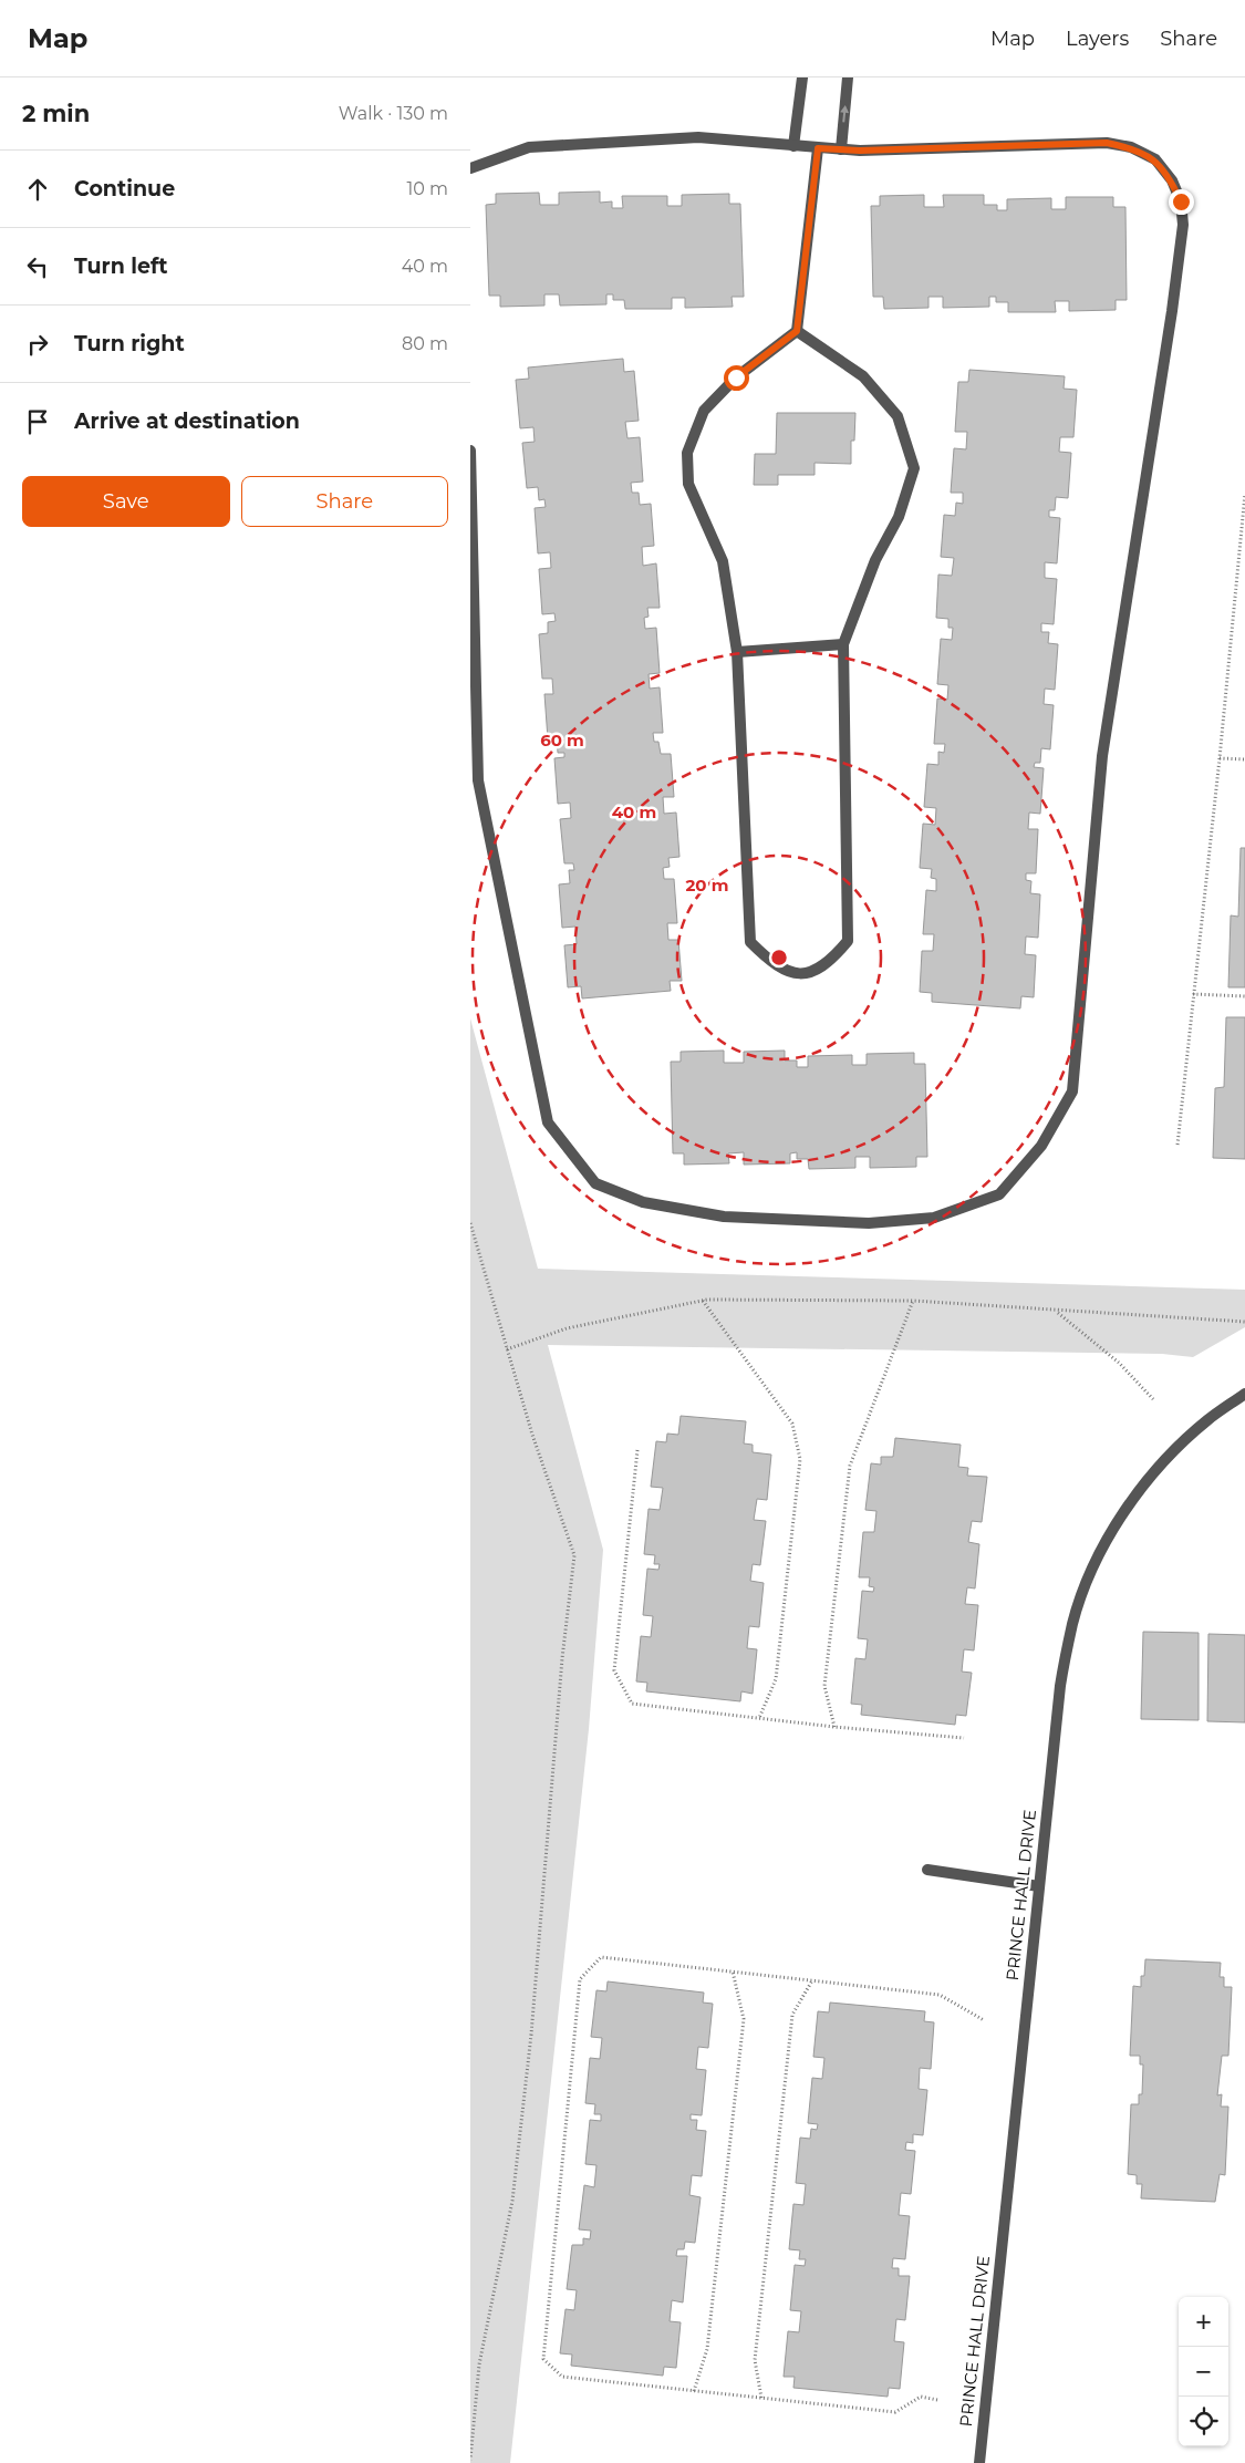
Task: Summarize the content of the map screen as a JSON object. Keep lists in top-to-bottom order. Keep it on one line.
{"streets":{"street":["PRINCE HALL DRIVE"]},"page":{"header":"Map","nav":["Map","Layers","Share"],"heading":["2 min","Walk · 130 m"],"list":[["Continue","10 m"],["Turn left","40 m"],["Turn right","80 m"],"Arrive at destination"],"buttons":["Save","Share"],"map_buttons":["+","−"]},"rings":["60 m","40 m","20 m"]}
